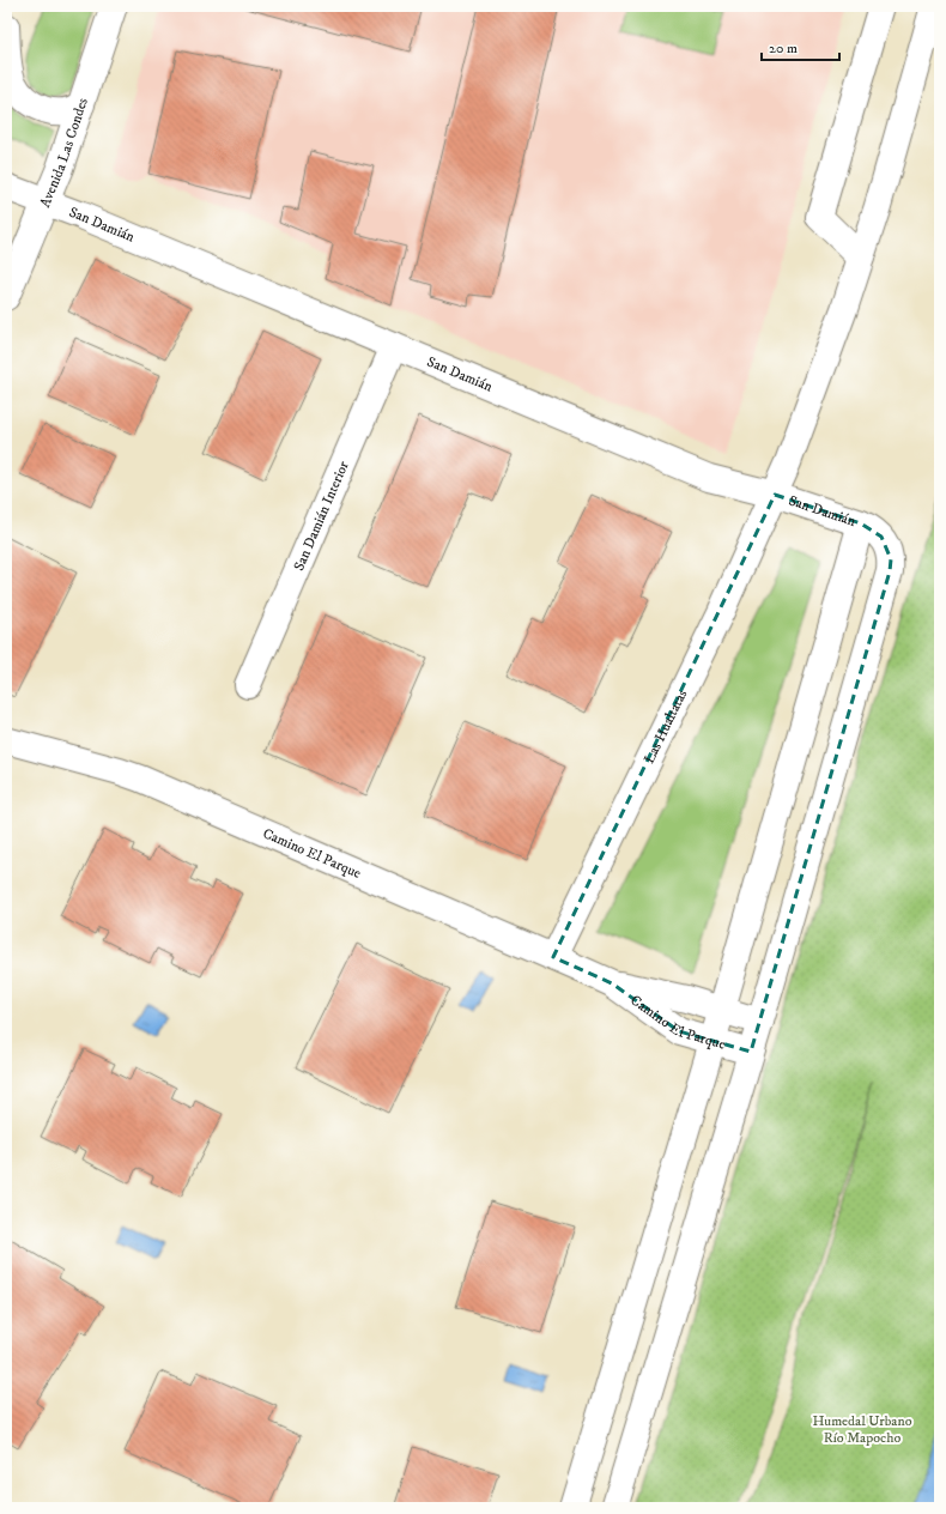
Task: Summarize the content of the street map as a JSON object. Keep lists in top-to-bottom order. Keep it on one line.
{"streets":{"street":["Avenida Las Condes","San Damián","San Damián Interior","Las Hualtatas","Camino El Parque"]},"crossings":[["Avenida Las Condes","San Damián"],["San Damián","San Damián Interior"],["San Damián","Las Hualtatas"],["San Damián","Camino El Parque"],["Las Hualtatas","Camino El Parque"]],"parks":["Humedal Urbano Río Mapocho"],"scale_bar":"20 m"}
